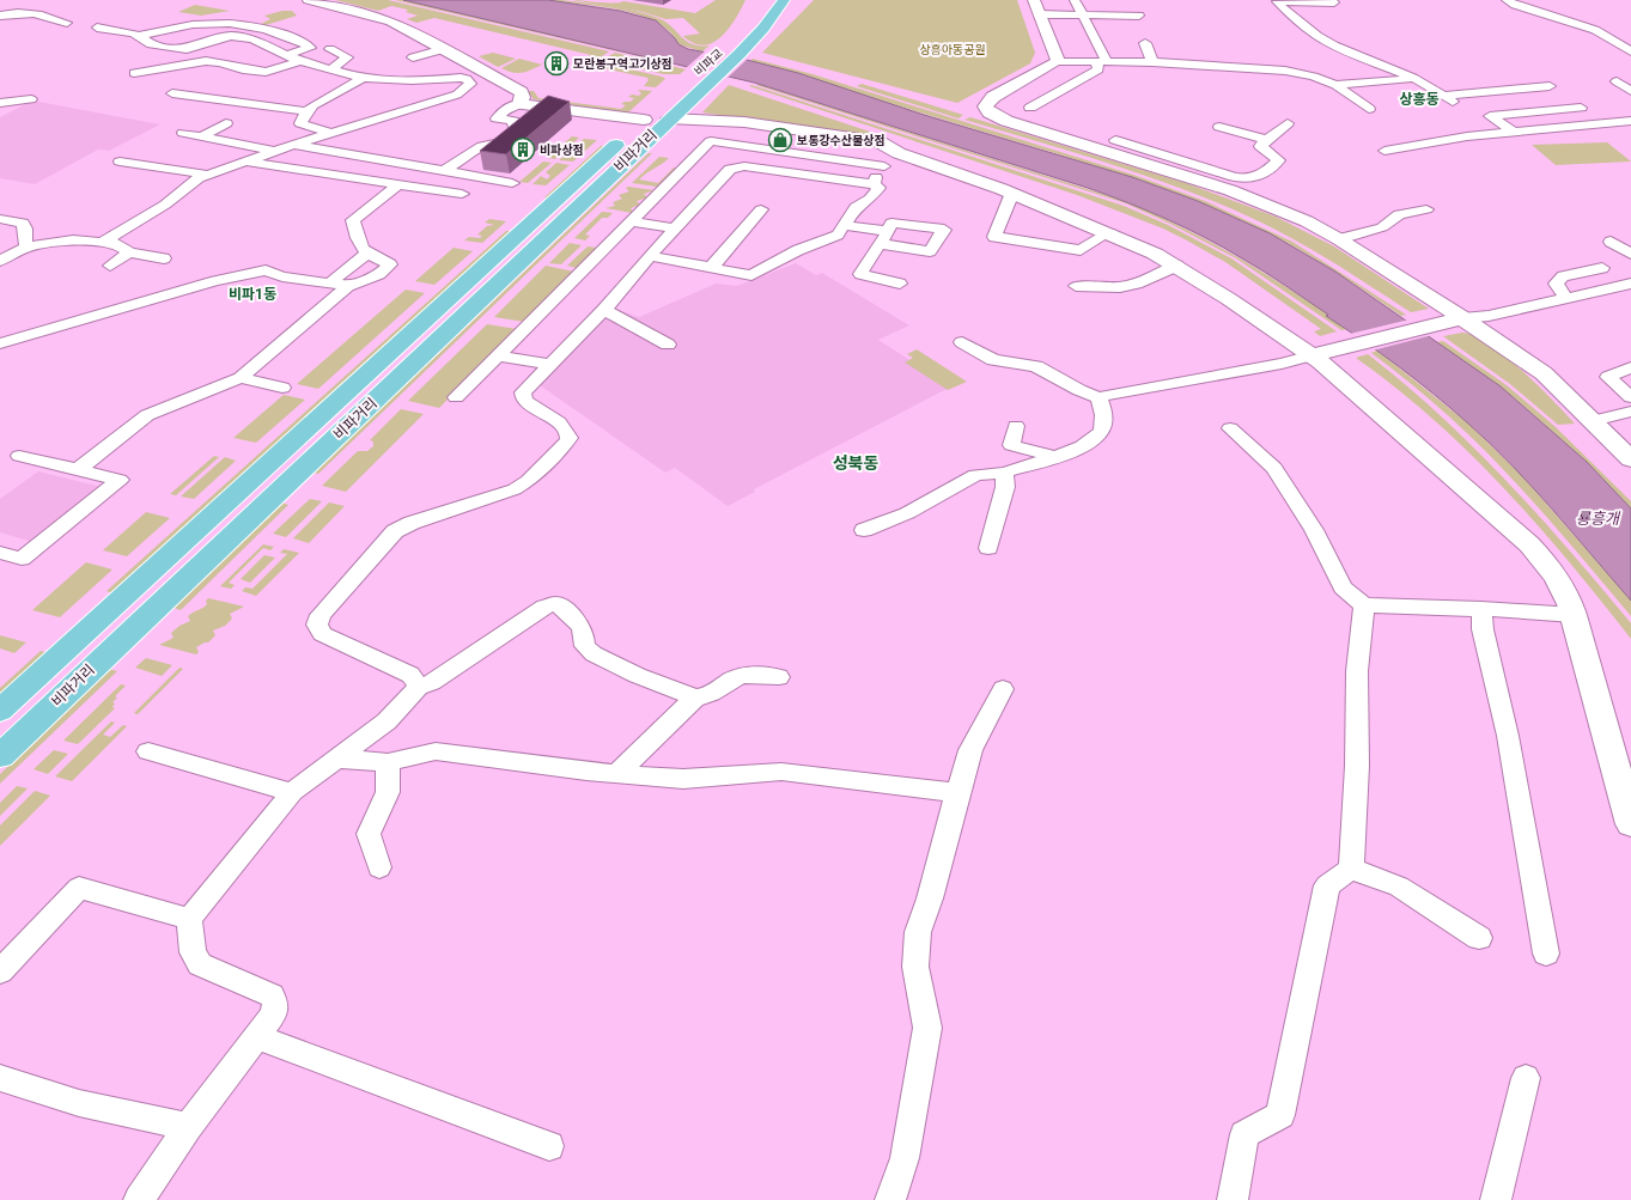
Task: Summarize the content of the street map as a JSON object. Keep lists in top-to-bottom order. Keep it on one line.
{"streets":{"main road":["비파교","비파거리"]},"crossings":[["비파교","비파거리"]],"districts":["상흥동","비파1동","성북동"],"water":["룡흥개"],"parks":["상흥아동공원"],"places":{"building":["모란봉구역고기상점","비파상점"],"shop":["보통강수산물상점"]}}
